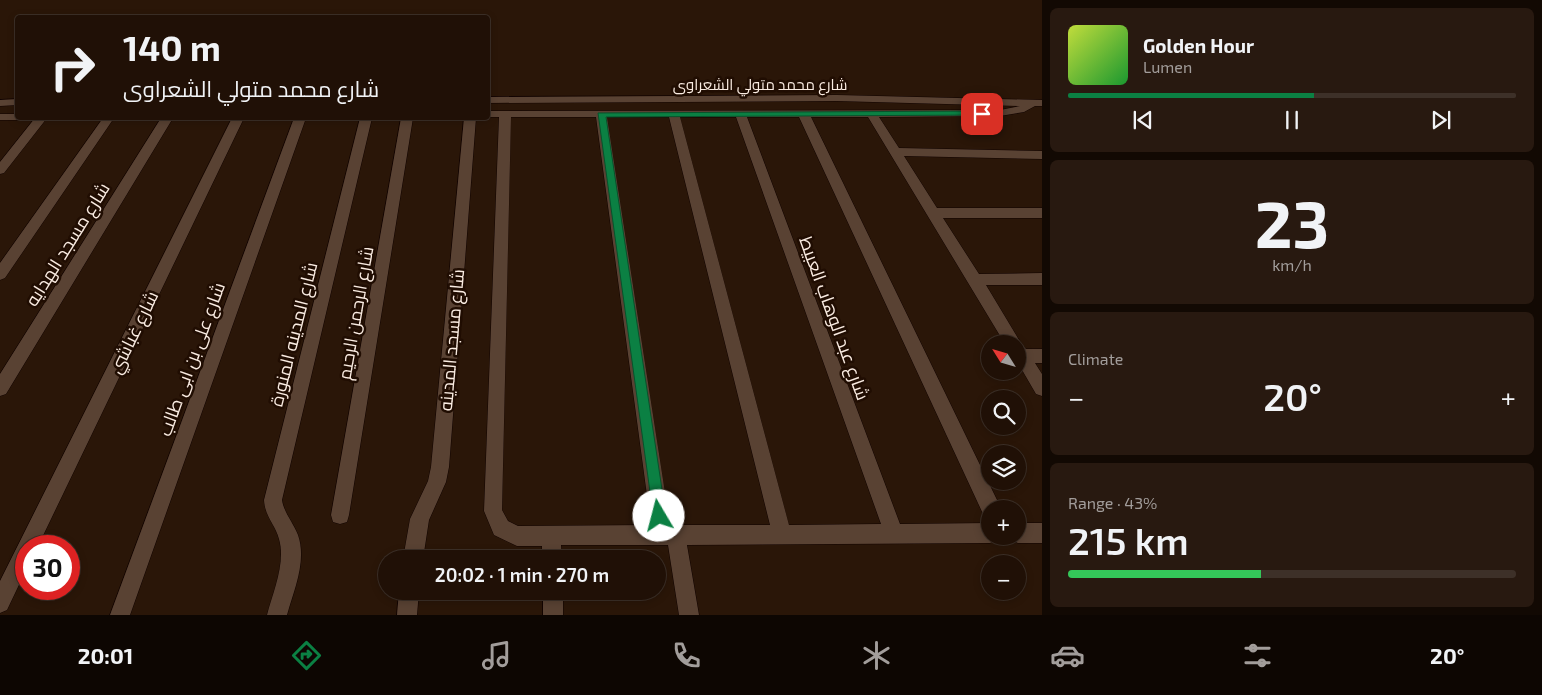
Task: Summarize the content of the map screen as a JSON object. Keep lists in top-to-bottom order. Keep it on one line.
{"streets":{"street":["شارع محمد متولي الشعراوى","شارع مسجد الهدايه","شارع الرحمن الرحيم","شارع عبد الوهاب العبيط","شارع غباشي","شارع المدينه المنورة","شارع مسجد المدينه","شارع على بن ابى طالب"]},"crossings":[["شارع محمد متولي الشعراوى","شارع عبد الوهاب العبيط"]],"north":"top left","page":{"turn":["140 m","شارع محمد متولي الشعراوى"],"song":["Golden Hour","Lumen"],"tile":[["23","km/h"],"Climate",["Range · 43%","215 km"]],"map_buttons":["+","−"],"heat":["−","20°","+"],"limit":"30","trip":"20:02 · 1 min · 270 m","tabs":["20:01","20°"]}}
